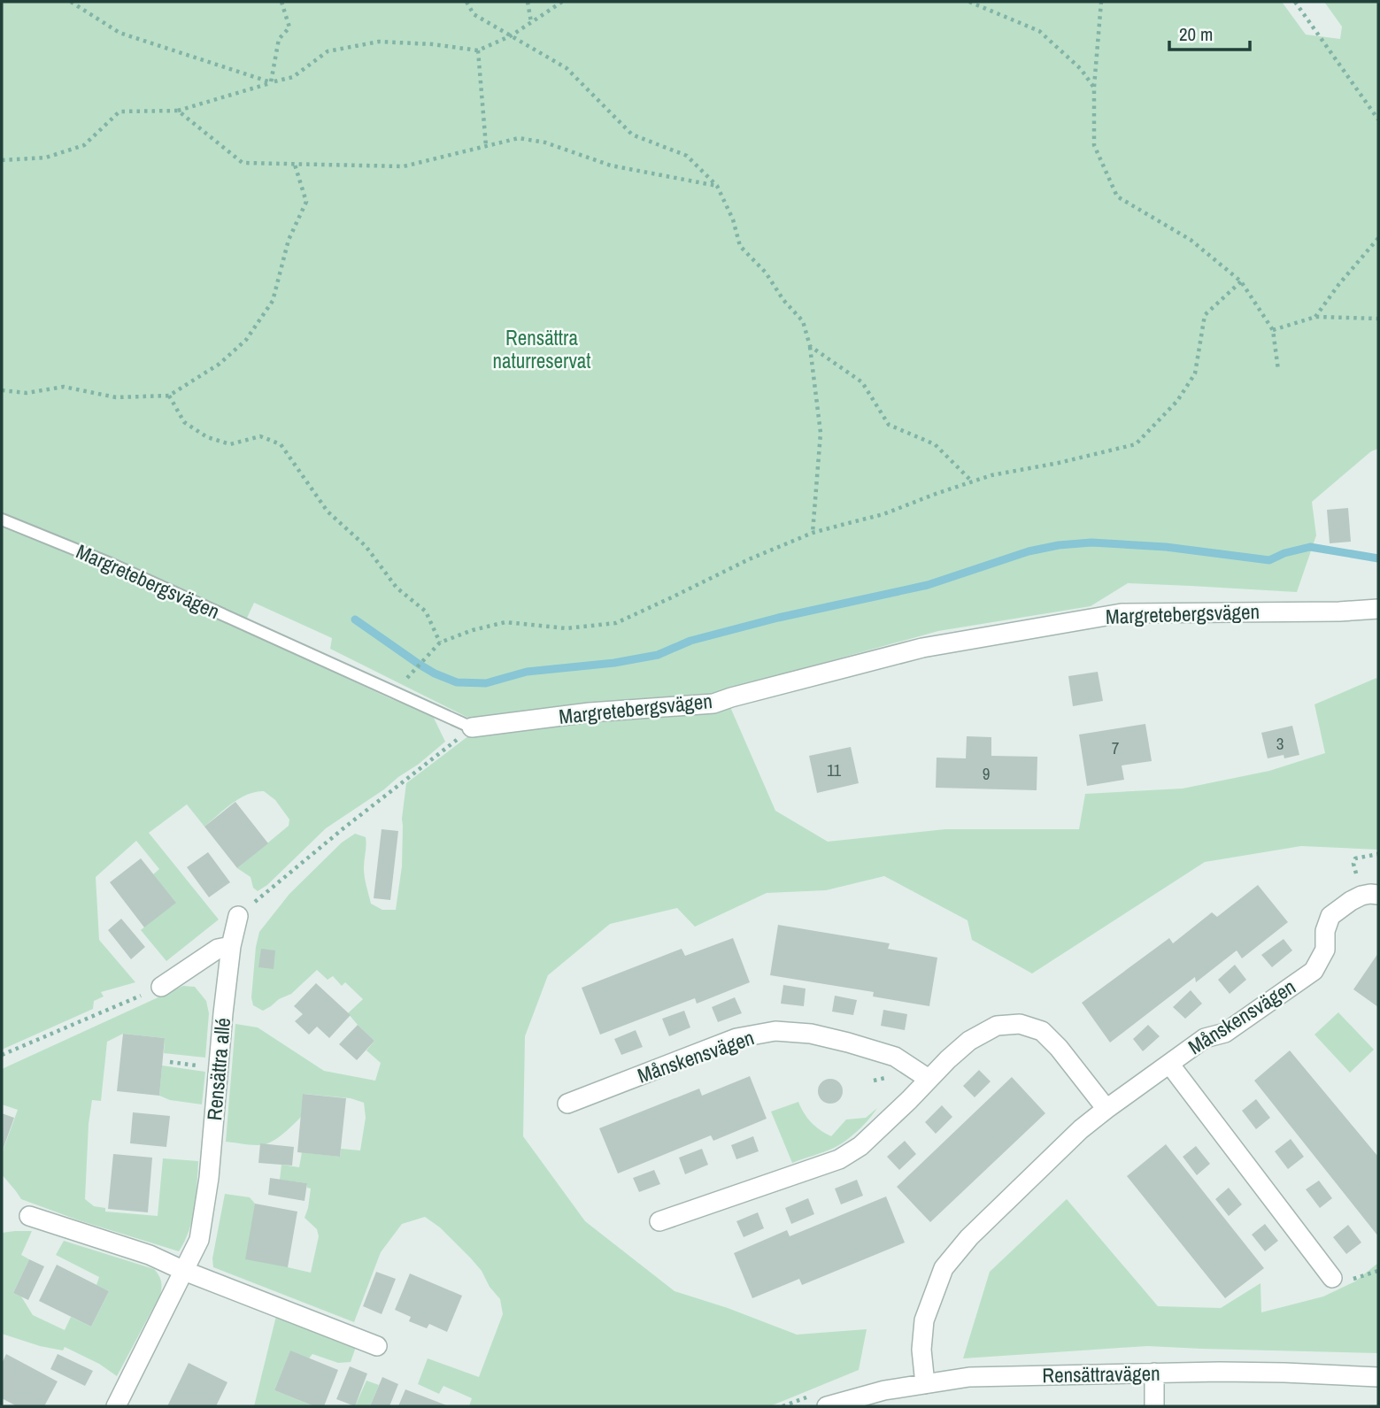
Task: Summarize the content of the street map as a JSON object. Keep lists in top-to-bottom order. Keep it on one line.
{"streets":{"street":["Margretebergsvägen","Månskensvägen","Rensättra allé","Rensättravägen"]},"crossings":[["Månskensvägen","Rensättravägen"]],"parks":["Rensättra naturreservat"],"house_numbers":["3","7","11","9"],"scale_bar":"20 m"}
